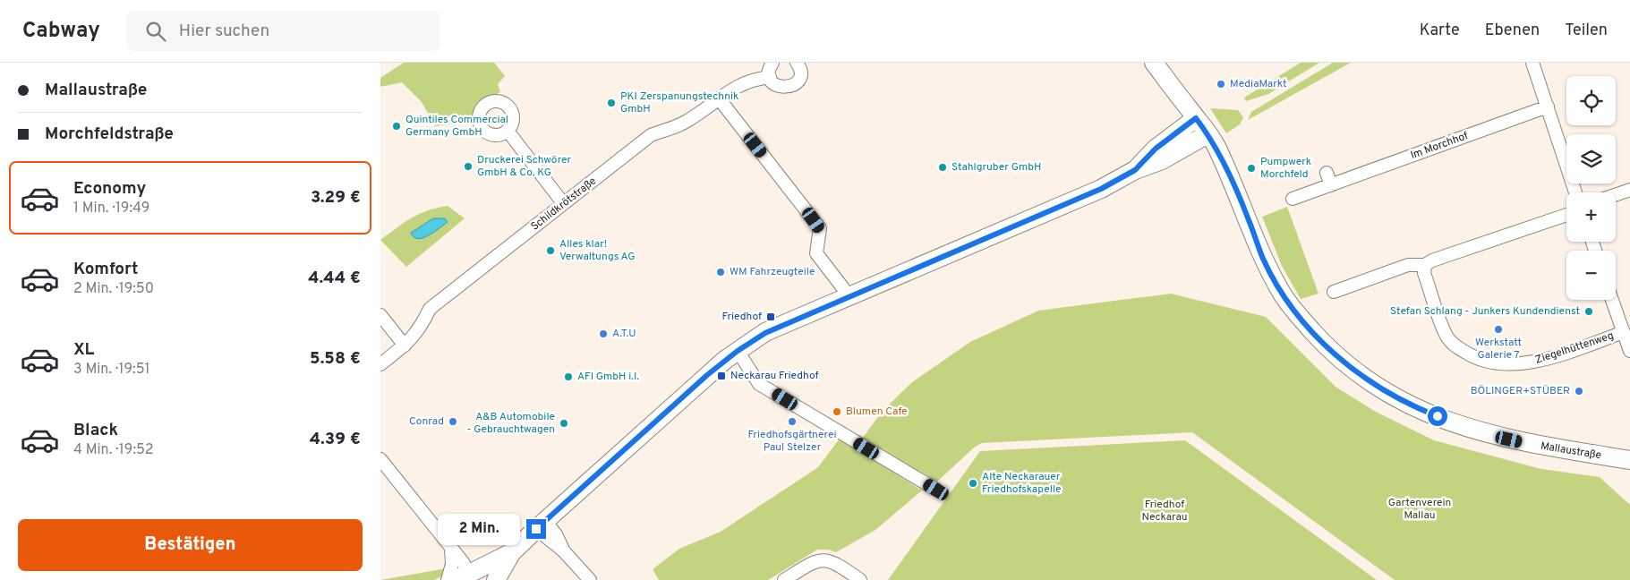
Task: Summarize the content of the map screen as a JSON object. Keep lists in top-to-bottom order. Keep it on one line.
{"streets":{"main road":["Mallaustraße"],"street":["Im Morchhof","Schildkrötstraße","Ziegelhüttenweg"]},"parks":["Gartenverein Mallau","Friedhof Neckarau"],"places":{"other":["MediaMarkt","PKI Zerspanungstechnik GmbH","Quintiles Commercial Germany GmbH","Druckerei Schwörer GmbH & Co. KG","Stahlgruber GmbH","Pumpwerk Morchfeld","Alles klar! Verwaltungs AG","WM Fahrzeugteile","Stefan Schlang - Junkers Kundendienst","Werkstatt Galerie 7","A.T.U","AFI GmbH i.I.","BÖLINGER+STÜBER","Blumen Cafe","Conrad","Friedhofsgärtnerei Paul Stelzer","A&B Automobile - Gebrauchtwagen","Alte Neckarauer Friedhofskapelle"],"transit":["Friedhof","Neckarau Friedhof"]},"page":{"header":"Cabway","search":"Hier suchen","nav":["Karte","Ebenen","Teilen"],"banner":["Mallaustraße","Morchfeldstraße"],"map_buttons":["+","−"],"list":[{"name":"Economy","note":"1 Min. · 19:49","value":"3.29 €"},{"name":"Komfort","note":"2 Min. · 19:50","value":"4.44 €"},{"name":"XL","note":"3 Min. · 19:51","value":"5.58 €"},{"name":"Black","note":"4 Min. · 19:52","value":"4.39 €"}],"buttons":"Bestätigen","bubble":"2 Min."}}
